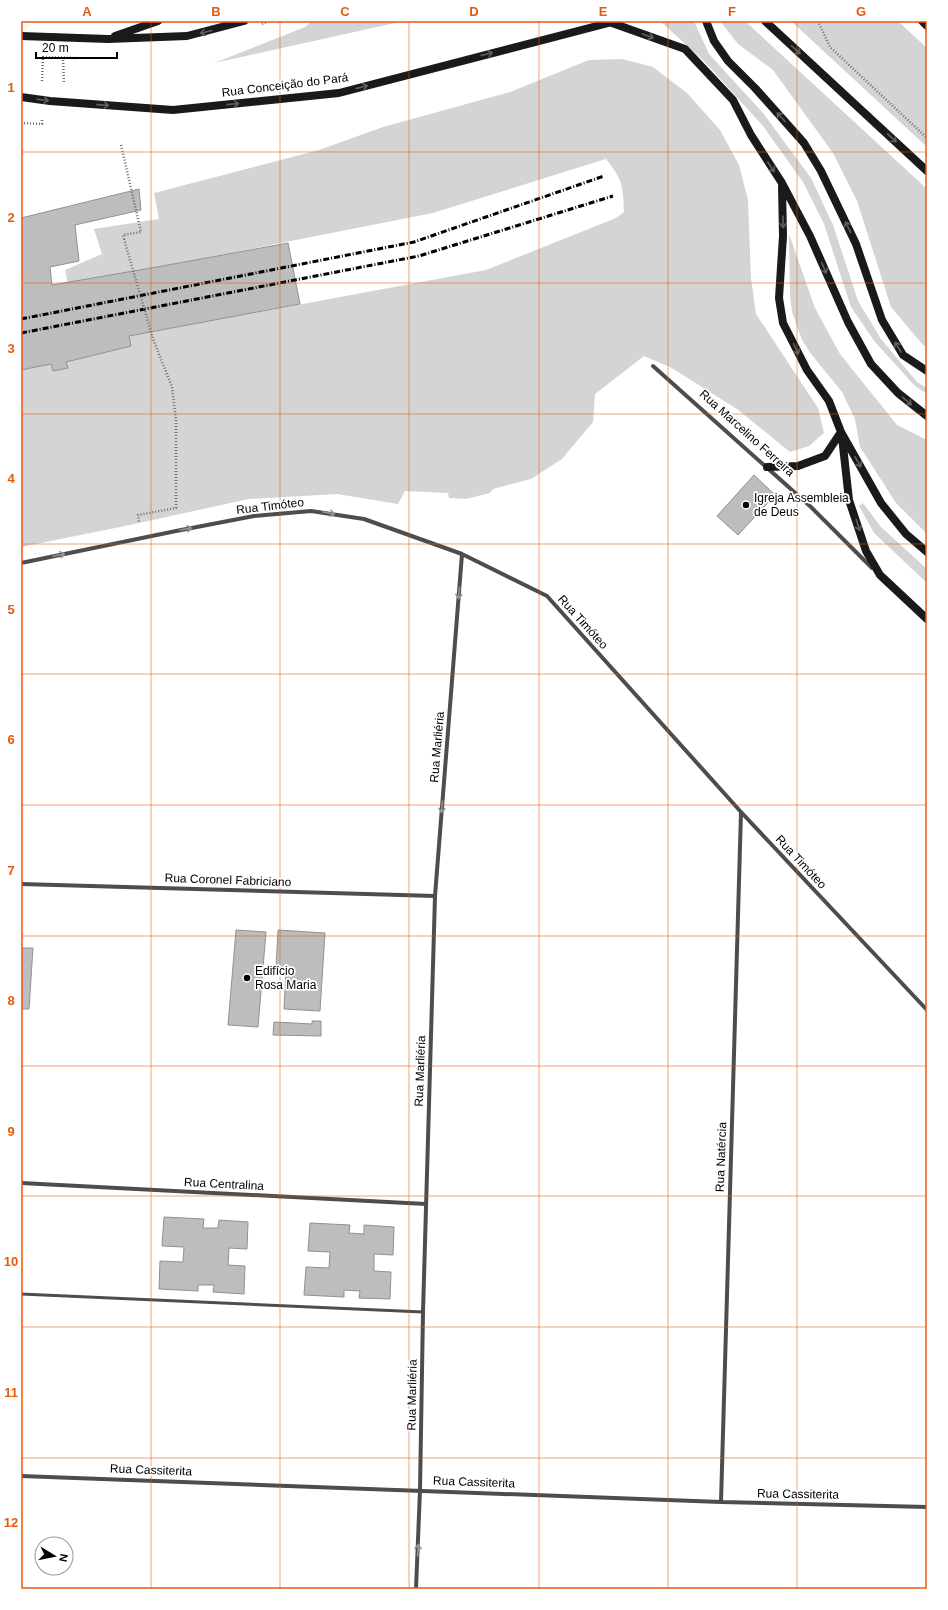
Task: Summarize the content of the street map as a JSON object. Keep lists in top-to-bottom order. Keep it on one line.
{"streets":{"main road":["Rua Conceição do Pará","Rua Marcelino Ferreira"],"street":["Rua Timóteo","Rua Marliéria","Rua Coronel Fabriciano","Rua Natércia","Rua Centralina","Rua Cassiterita"]},"crossings":[["Rua Timóteo","Rua Marliéria"],["Rua Timóteo","Rua Natércia"],["Rua Marliéria","Rua Coronel Fabriciano"],["Rua Marliéria","Rua Centralina"],["Rua Marliéria","Rua Cassiterita"],["Rua Natércia","Rua Cassiterita"]],"one_way":["Rua Conceição do Pará","Rua Timóteo"],"places":["Igreja Assembleia de Deus","Edifício Rosa Maria"],"scale_bar":"20 m","north":"right","grid":{"columns":["A","B","C","D","E","F","G"],"rows":["1","2","3","4","5","6","7","8","9","10","11","12"]}}
